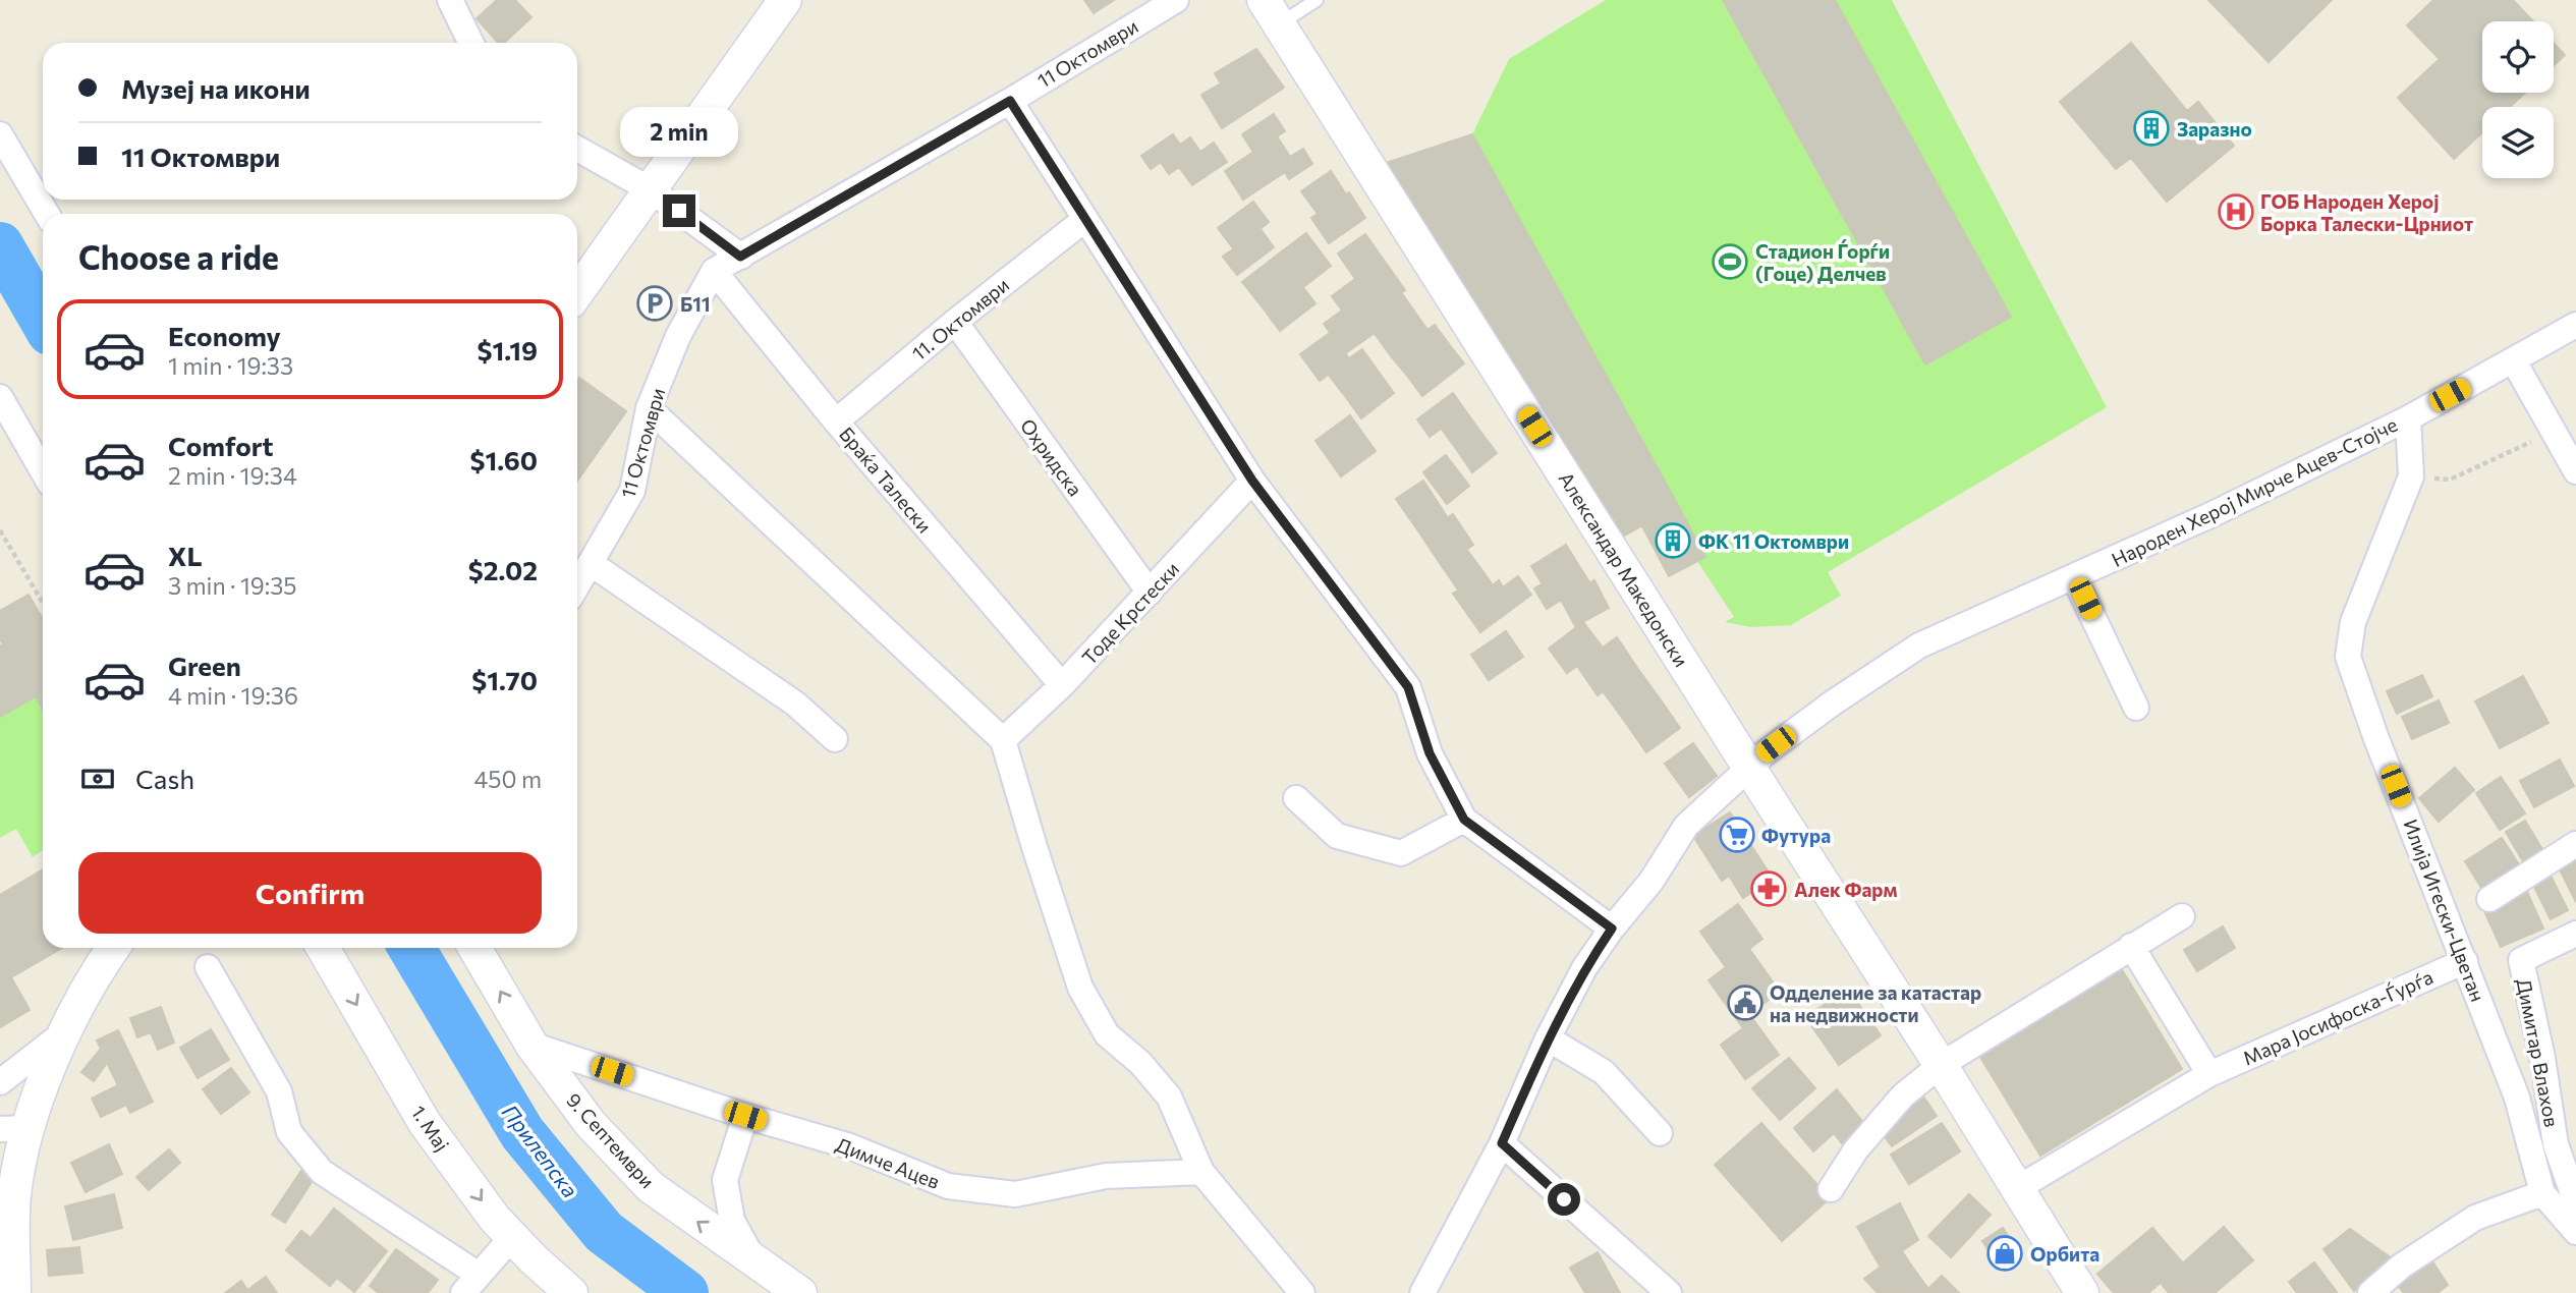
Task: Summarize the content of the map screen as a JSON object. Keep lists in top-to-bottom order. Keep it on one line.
{"streets":{"street":["11 Октомври","11. Октомври","Охридска","Браќа Талески","Народен Херој Мирче Ацев-Стојче","Александар Македонски","Тоде Крстески","Илија Игески-Цветан","Мара Јосифоска-Ѓурѓа","Димитар Влахов","1. Мај","9. Септември","Димче Ацев"]},"crossings":[["11 Октомври","Браќа Талески"],["11. Октомври","Охридска"],["11. Октомври","Браќа Талески"],["Охридска","Тоде Крстески"],["Браќа Талески","Тоде Крстески"],["Народен Херој Мирче Ацев-Стојче","Александар Македонски"],["Народен Херој Мирче Ацев-Стојче","Илија Игески-Цветан"],["Александар Македонски","Мара Јосифоска-Ѓурѓа"],["Илија Игески-Цветан","Мара Јосифоска-Ѓурѓа"],["9. Септември","Димче Ацев"]],"water":["Прилепска"],"places":{"building":["Заразно","ФК 11 Октомври"],"hospital":["ГОБ Народен Херој Борка Талески-Црниот"],"sports":["Стадион Ѓорѓи (Гоце) Делчев"],"parking":["Б11"],"supermarket":["Футура"],"pharmacy":["Алек Фарм"],"public building":["Одделение за катастар на недвижности"],"shop":["Орбита"]},"page":{"banner":["Музеј на икони","11 Октомври"],"bubble":"2 min","heading":"Choose a ride","list":[{"name":"Economy","note":"1 min · 19:33","value":"$1.19"},{"name":"Comfort","note":"2 min · 19:34","value":"$1.60"},{"name":"XL","note":"3 min · 19:35","value":"$2.02"},{"name":"Green","note":"4 min · 19:36","value":"$1.70"}],"pay":["Cash","450 m"],"buttons":"Confirm"}}
